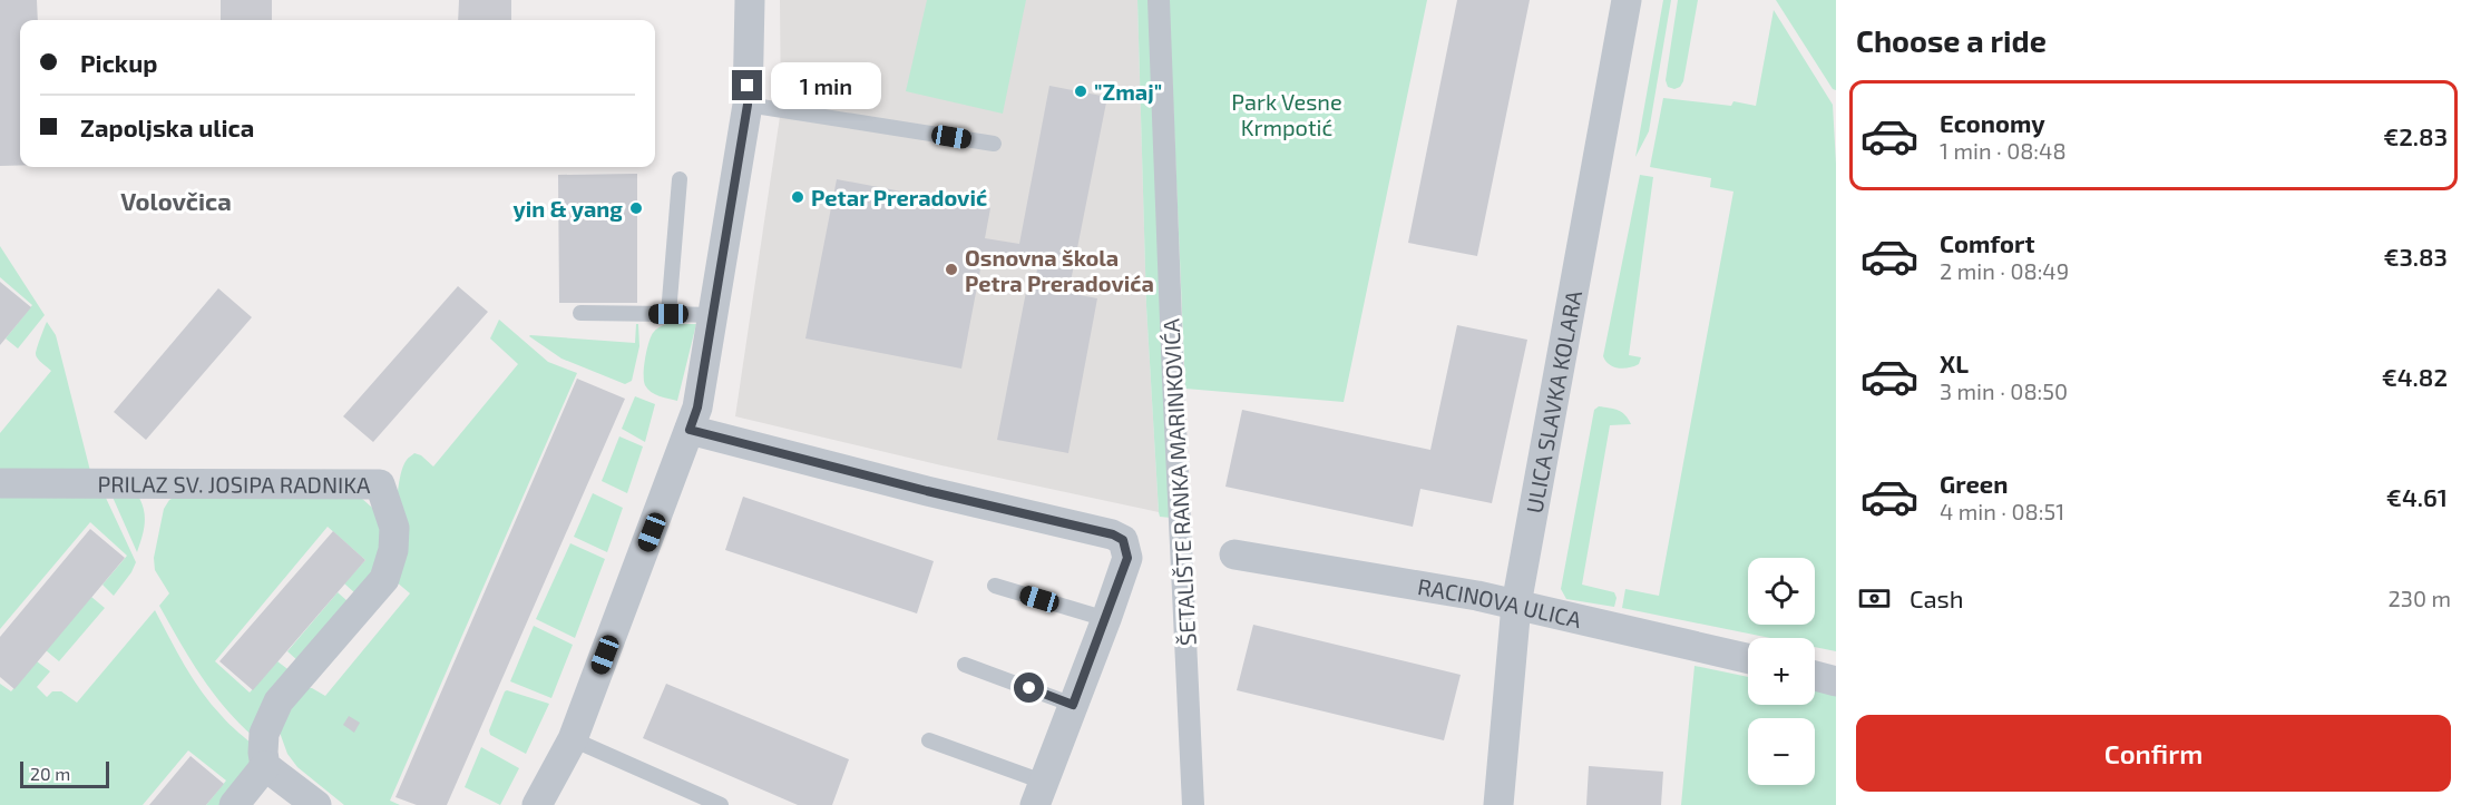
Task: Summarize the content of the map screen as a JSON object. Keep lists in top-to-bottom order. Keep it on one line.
{"streets":{"street":["ULICA SLAVKA KOLARA","ŠETALIŠTE RANKA MARINKOVIĆA","PRILAZ SV. JOSIPA RADNIKA","RACINOVA ULICA"]},"crossings":[["ULICA SLAVKA KOLARA","RACINOVA ULICA"]],"districts":["Volovčica"],"parks":["Park Vesne Krmpotić"],"places":["\"Zmaj\"","Petar Preradović","yin & yang","Osnovna škola Petra Preradovića"],"scale_bar":"20 m","page":{"heading":"Choose a ride","banner":["Pickup","Zapoljska ulica"],"bubble":"1 min","list":[{"name":"Economy","note":"1 min · 08:48","value":"€2.83"},{"name":"Comfort","note":"2 min · 08:49","value":"€3.83"},{"name":"XL","note":"3 min · 08:50","value":"€4.82"},{"name":"Green","note":"4 min · 08:51","value":"€4.61"}],"map_buttons":["+","−"],"pay":["Cash","230 m"],"buttons":"Confirm","scale":"20 m"}}
